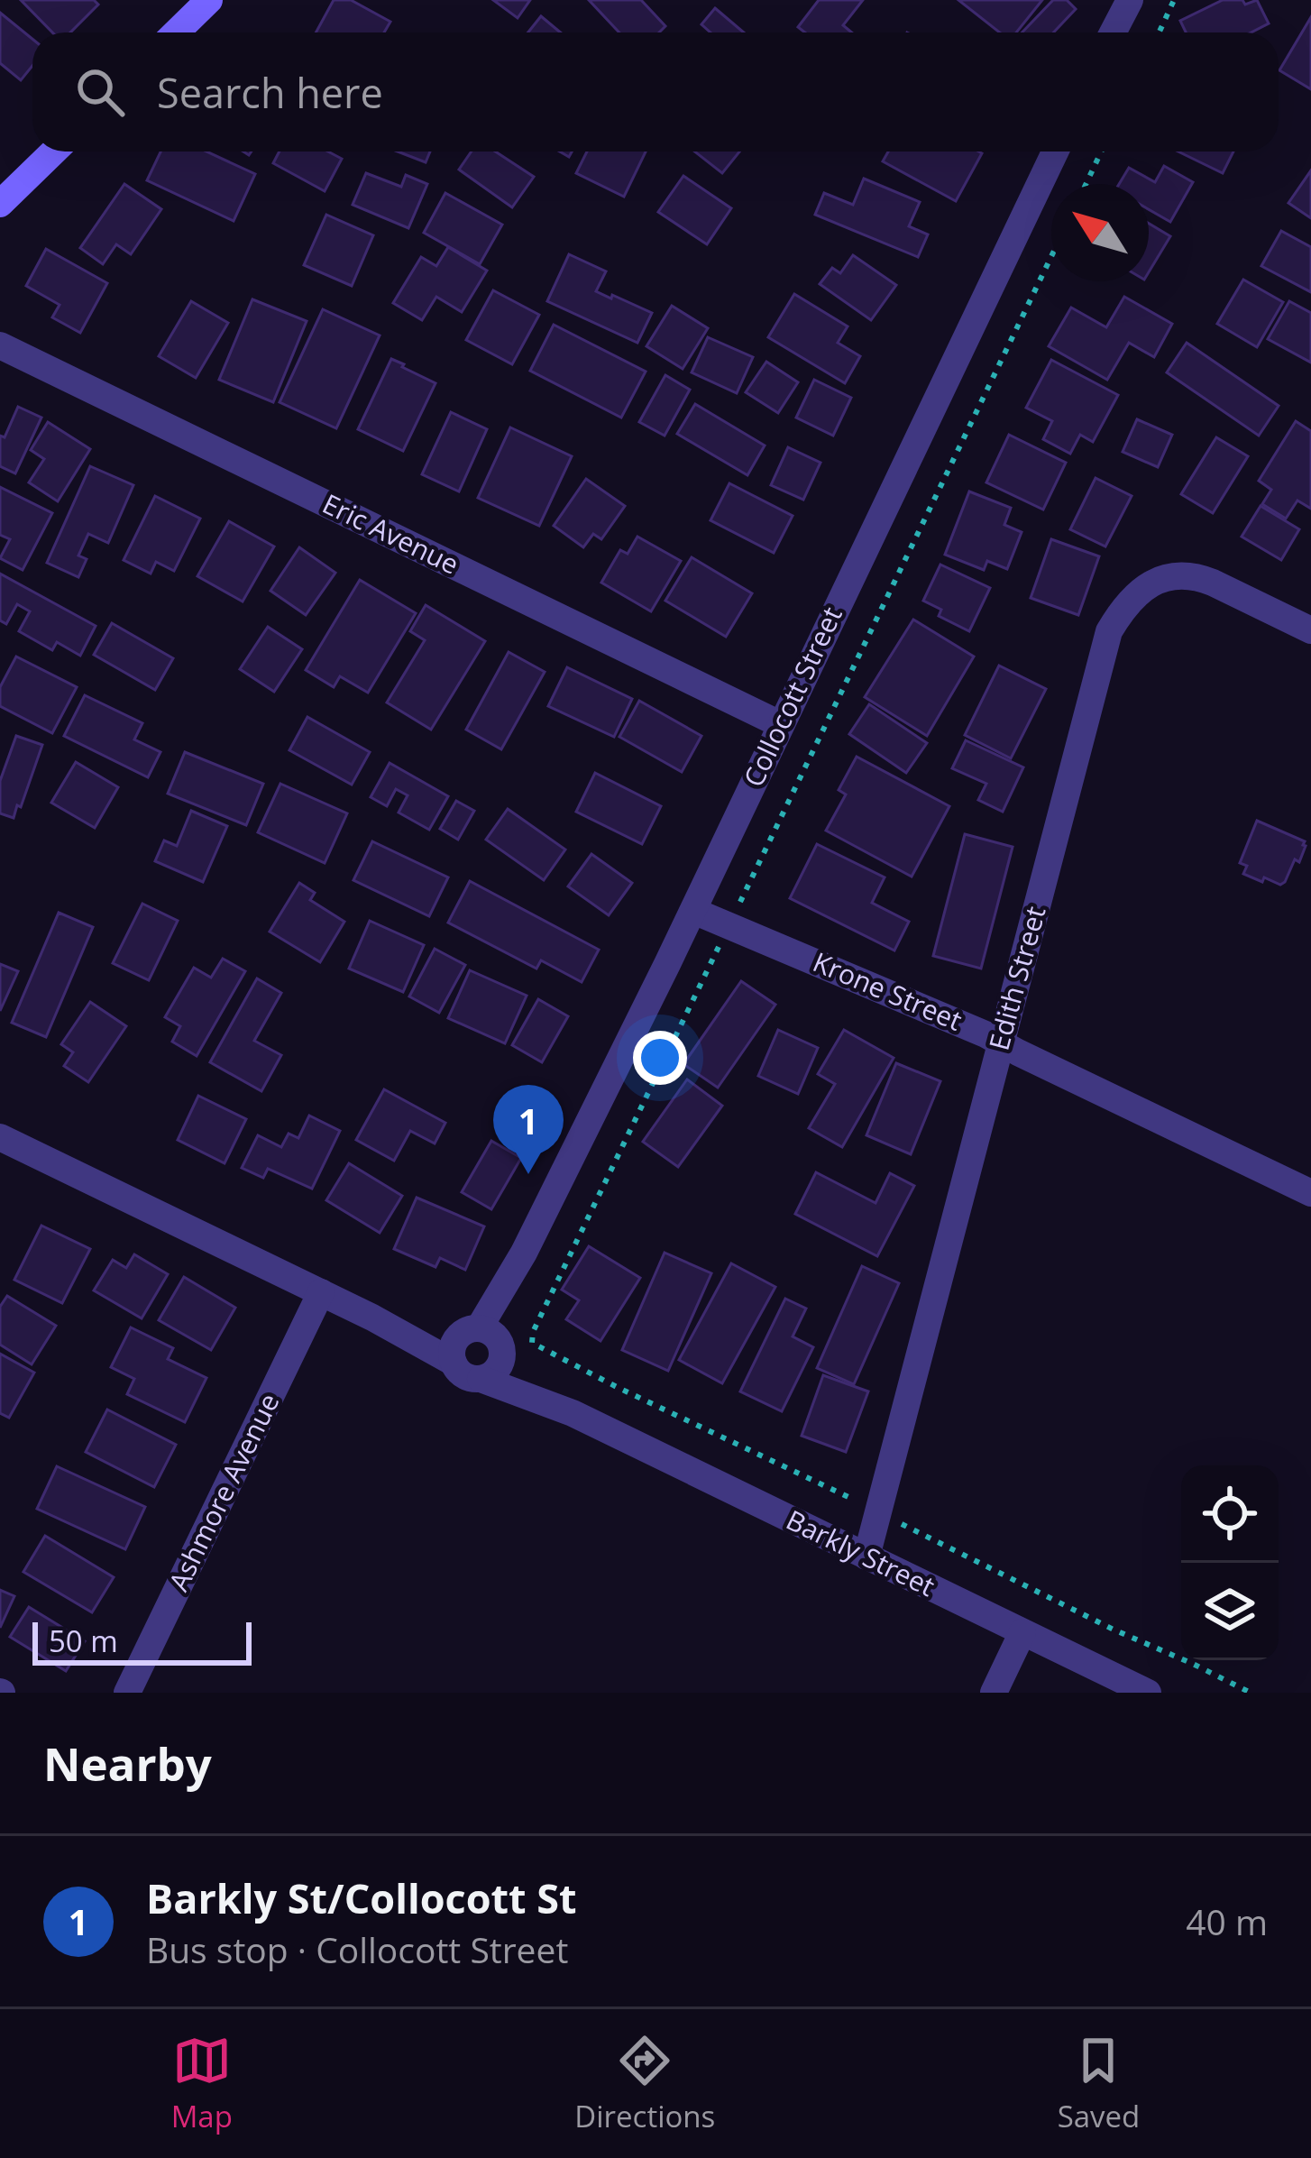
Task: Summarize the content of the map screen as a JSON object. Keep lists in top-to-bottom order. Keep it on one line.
{"streets":{"street":["Eric Avenue","Collocott Street","Edith Street","Krone Street","Ashmore Avenue","Barkly Street"]},"crossings":[["Eric Avenue","Collocott Street"],["Collocott Street","Krone Street"],["Collocott Street","Barkly Street"],["Edith Street","Krone Street"],["Edith Street","Barkly Street"],["Ashmore Avenue","Barkly Street"]],"scale_bar":"50 m","north":"top left","page":{"search":"Search here","pins":"1","scale":"50 m","heading":"Nearby","list":[{"mark":"1","name":"Barkly St/Collocott St","note":"Bus stop · Collocott Street","value":"40 m"}],"nav":["Map","Directions","Saved"]}}
